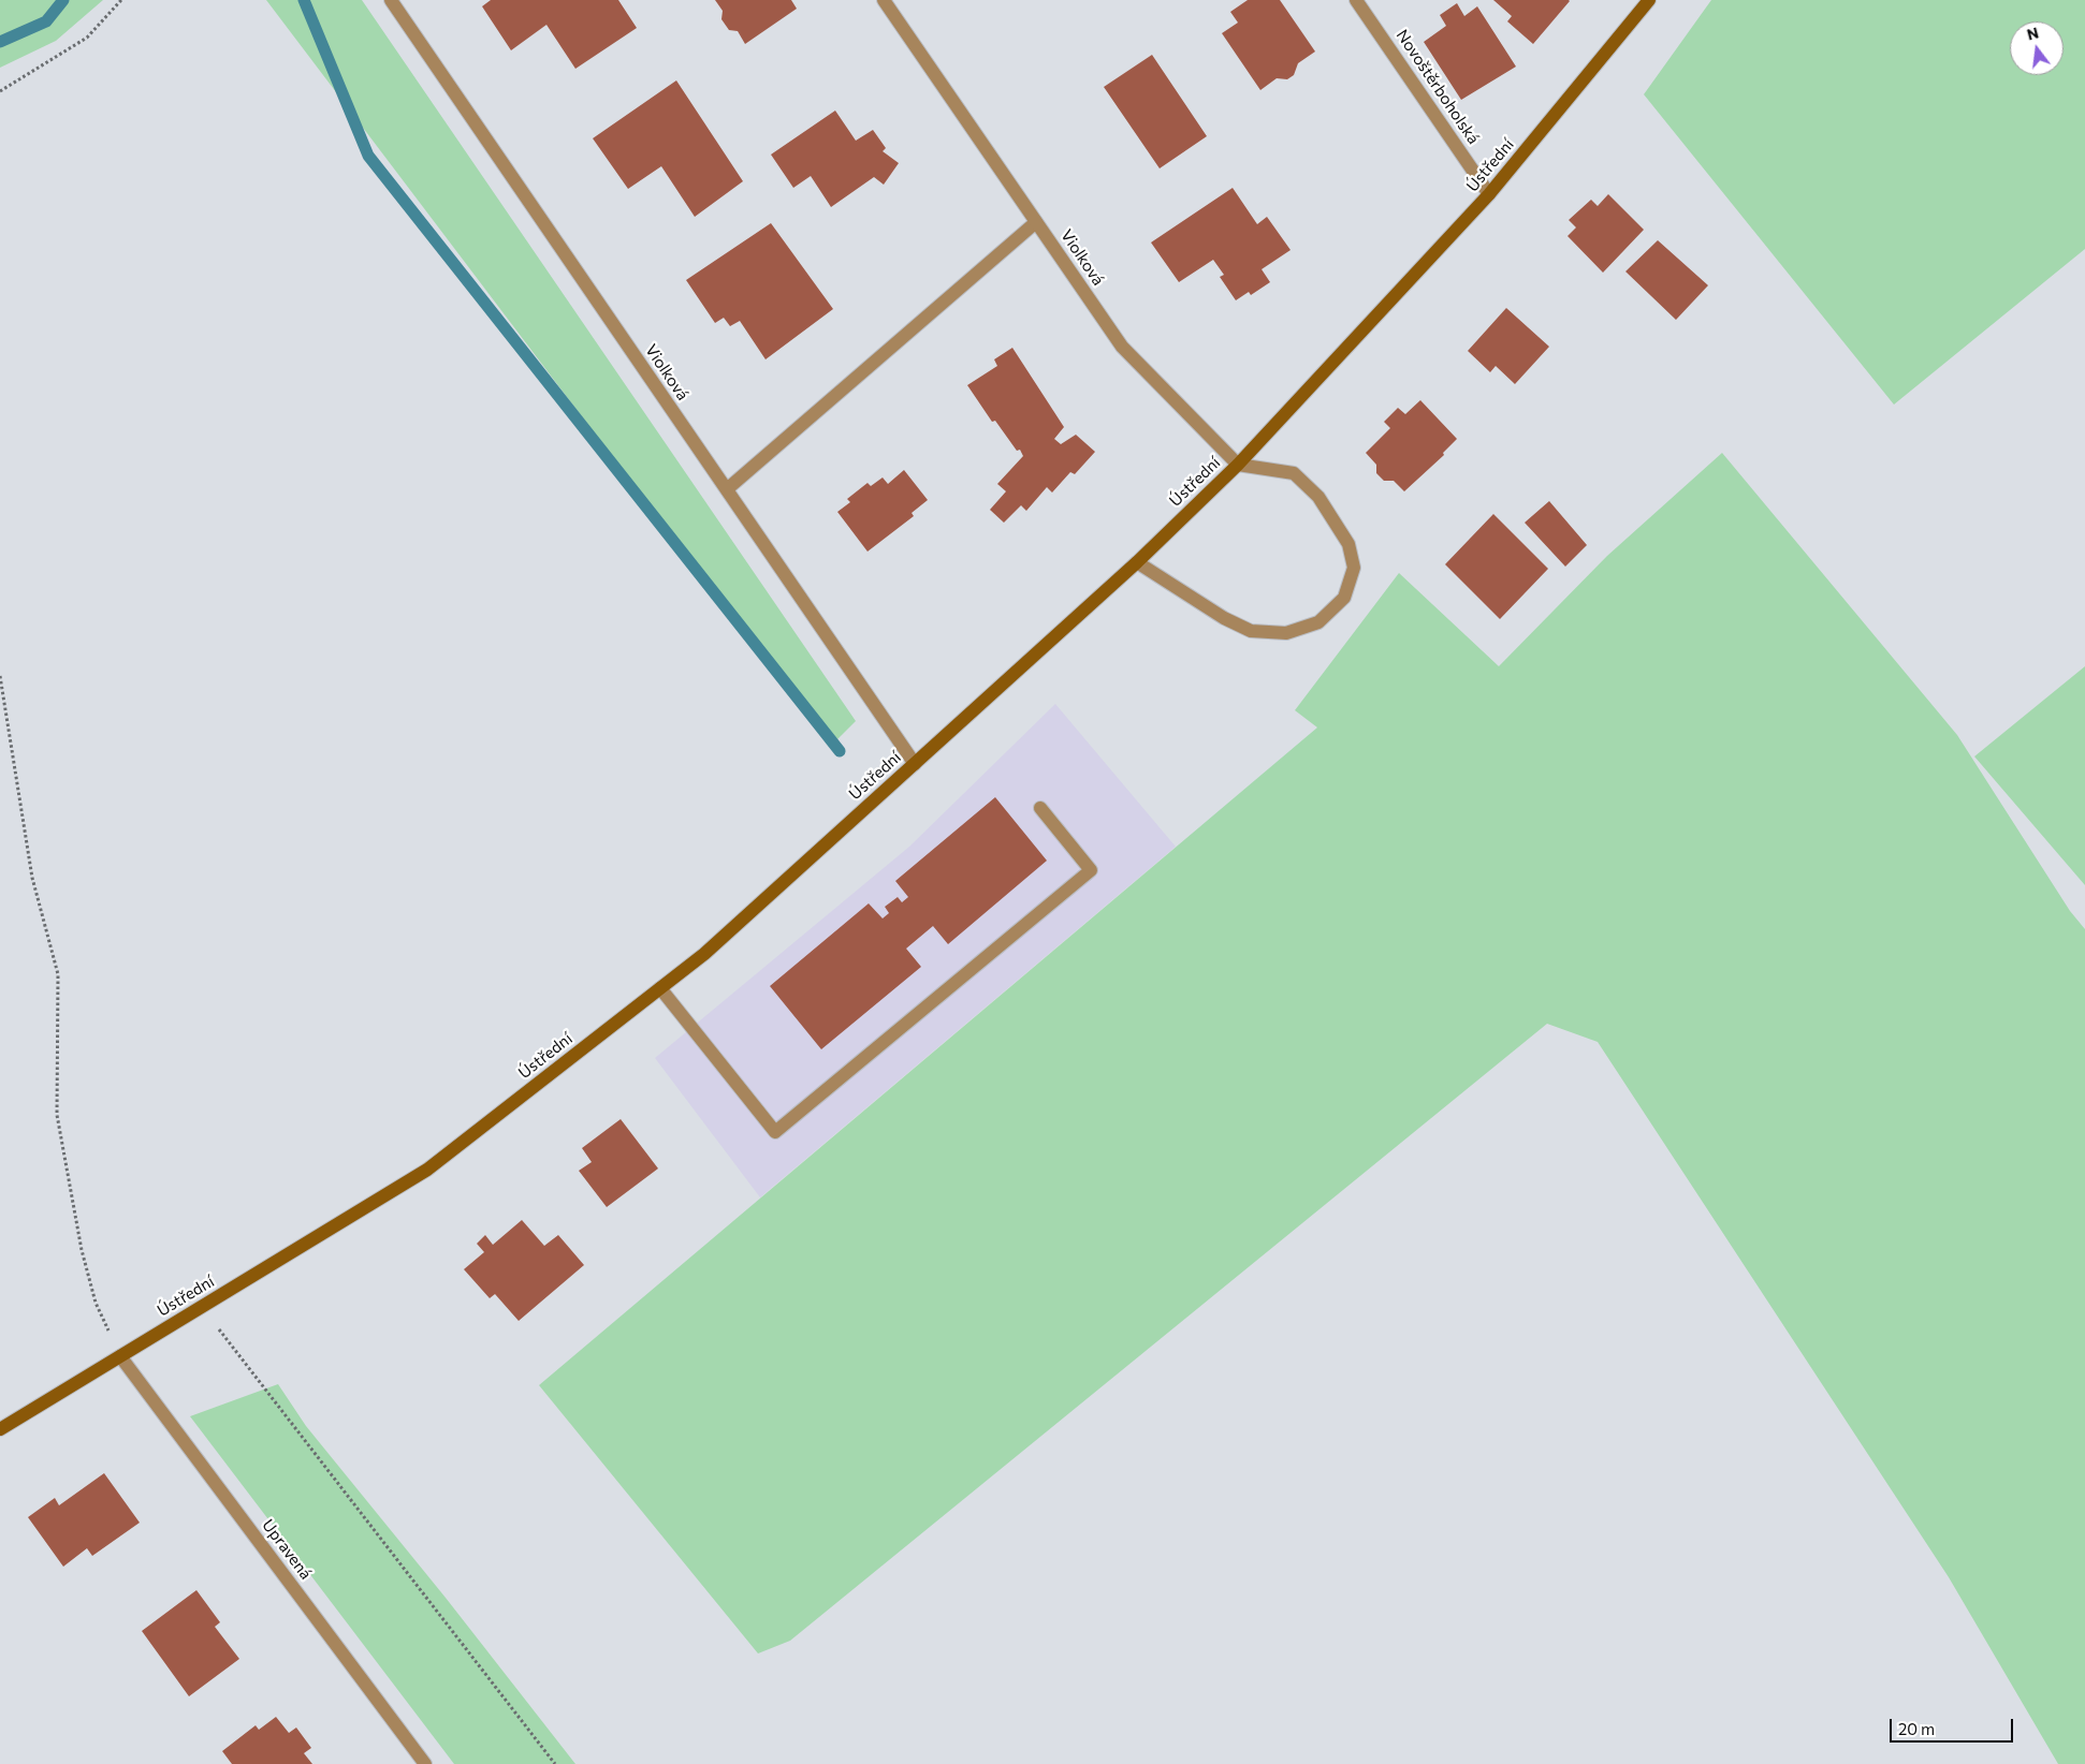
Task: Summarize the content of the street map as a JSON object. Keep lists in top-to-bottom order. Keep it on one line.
{"streets":{"street":["Novoštěrboholská","Ústřední","Violková","Upravená"]},"crossings":[["Novoštěrboholská","Ústřední"],["Ústřední","Violková"],["Ústřední","Upravená"]],"scale_bar":"20 m","north":"top"}
